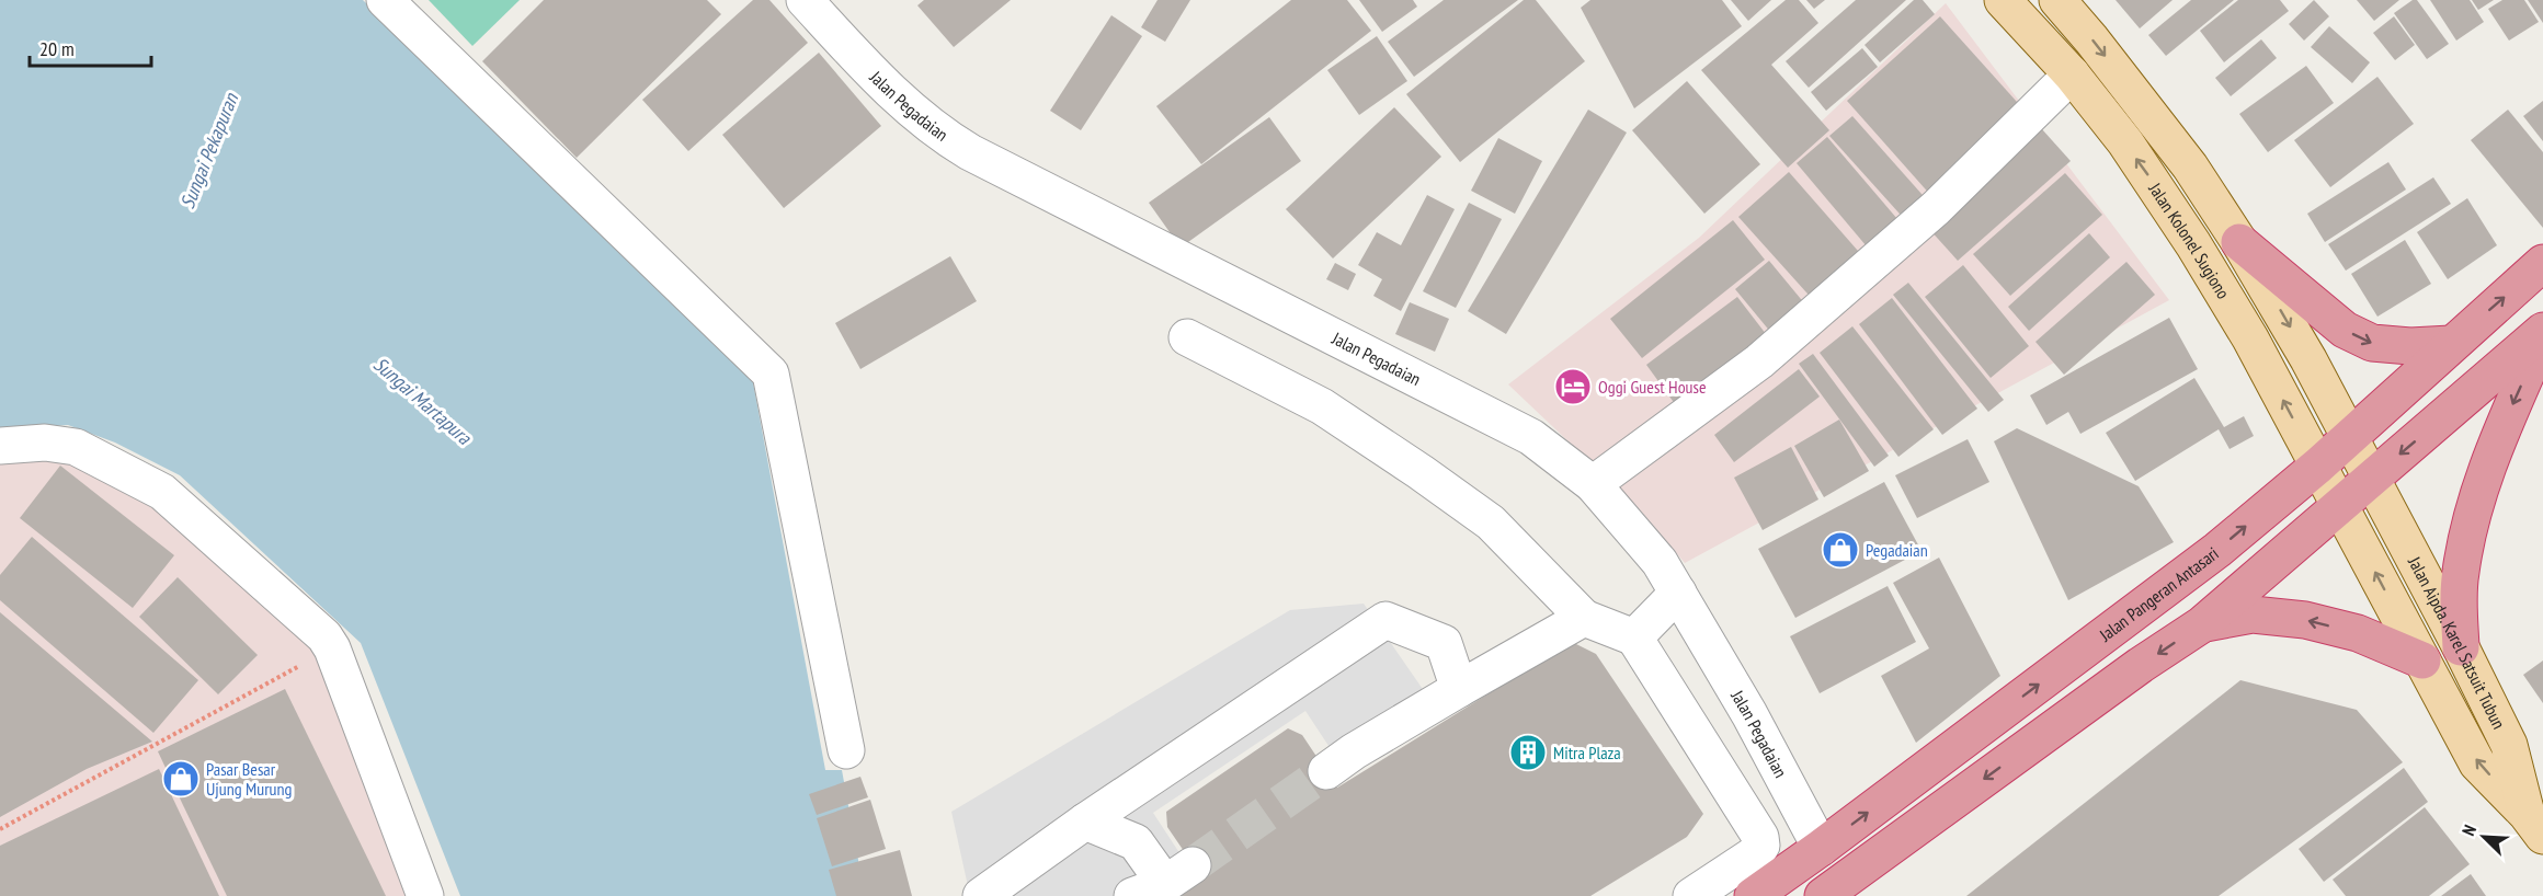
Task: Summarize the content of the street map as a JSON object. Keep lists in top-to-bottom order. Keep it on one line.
{"streets":{"highway":["Jalan Pangeran Antasari"],"main road":["Jalan Kolonel Sugiono","Jalan Aipda. Karel Satsuit Tubun"],"street":["Jalan Pegadaian"]},"crossings":[["Jalan Pegadaian","Jalan Pangeran Antasari"],["Jalan Kolonel Sugiono","Jalan Pangeran Antasari"],["Jalan Kolonel Sugiono","Jalan Aipda. Karel Satsuit Tubun"]],"water":["Sungai Pekapuran","Sungai Martapura"],"places":{"hotel":["Oggi Guest House"],"shop":["Pegadaian","Pasar Besar Ujung Murung"],"building":["Mitra Plaza"]},"scale_bar":"20 m","north":"top left"}
